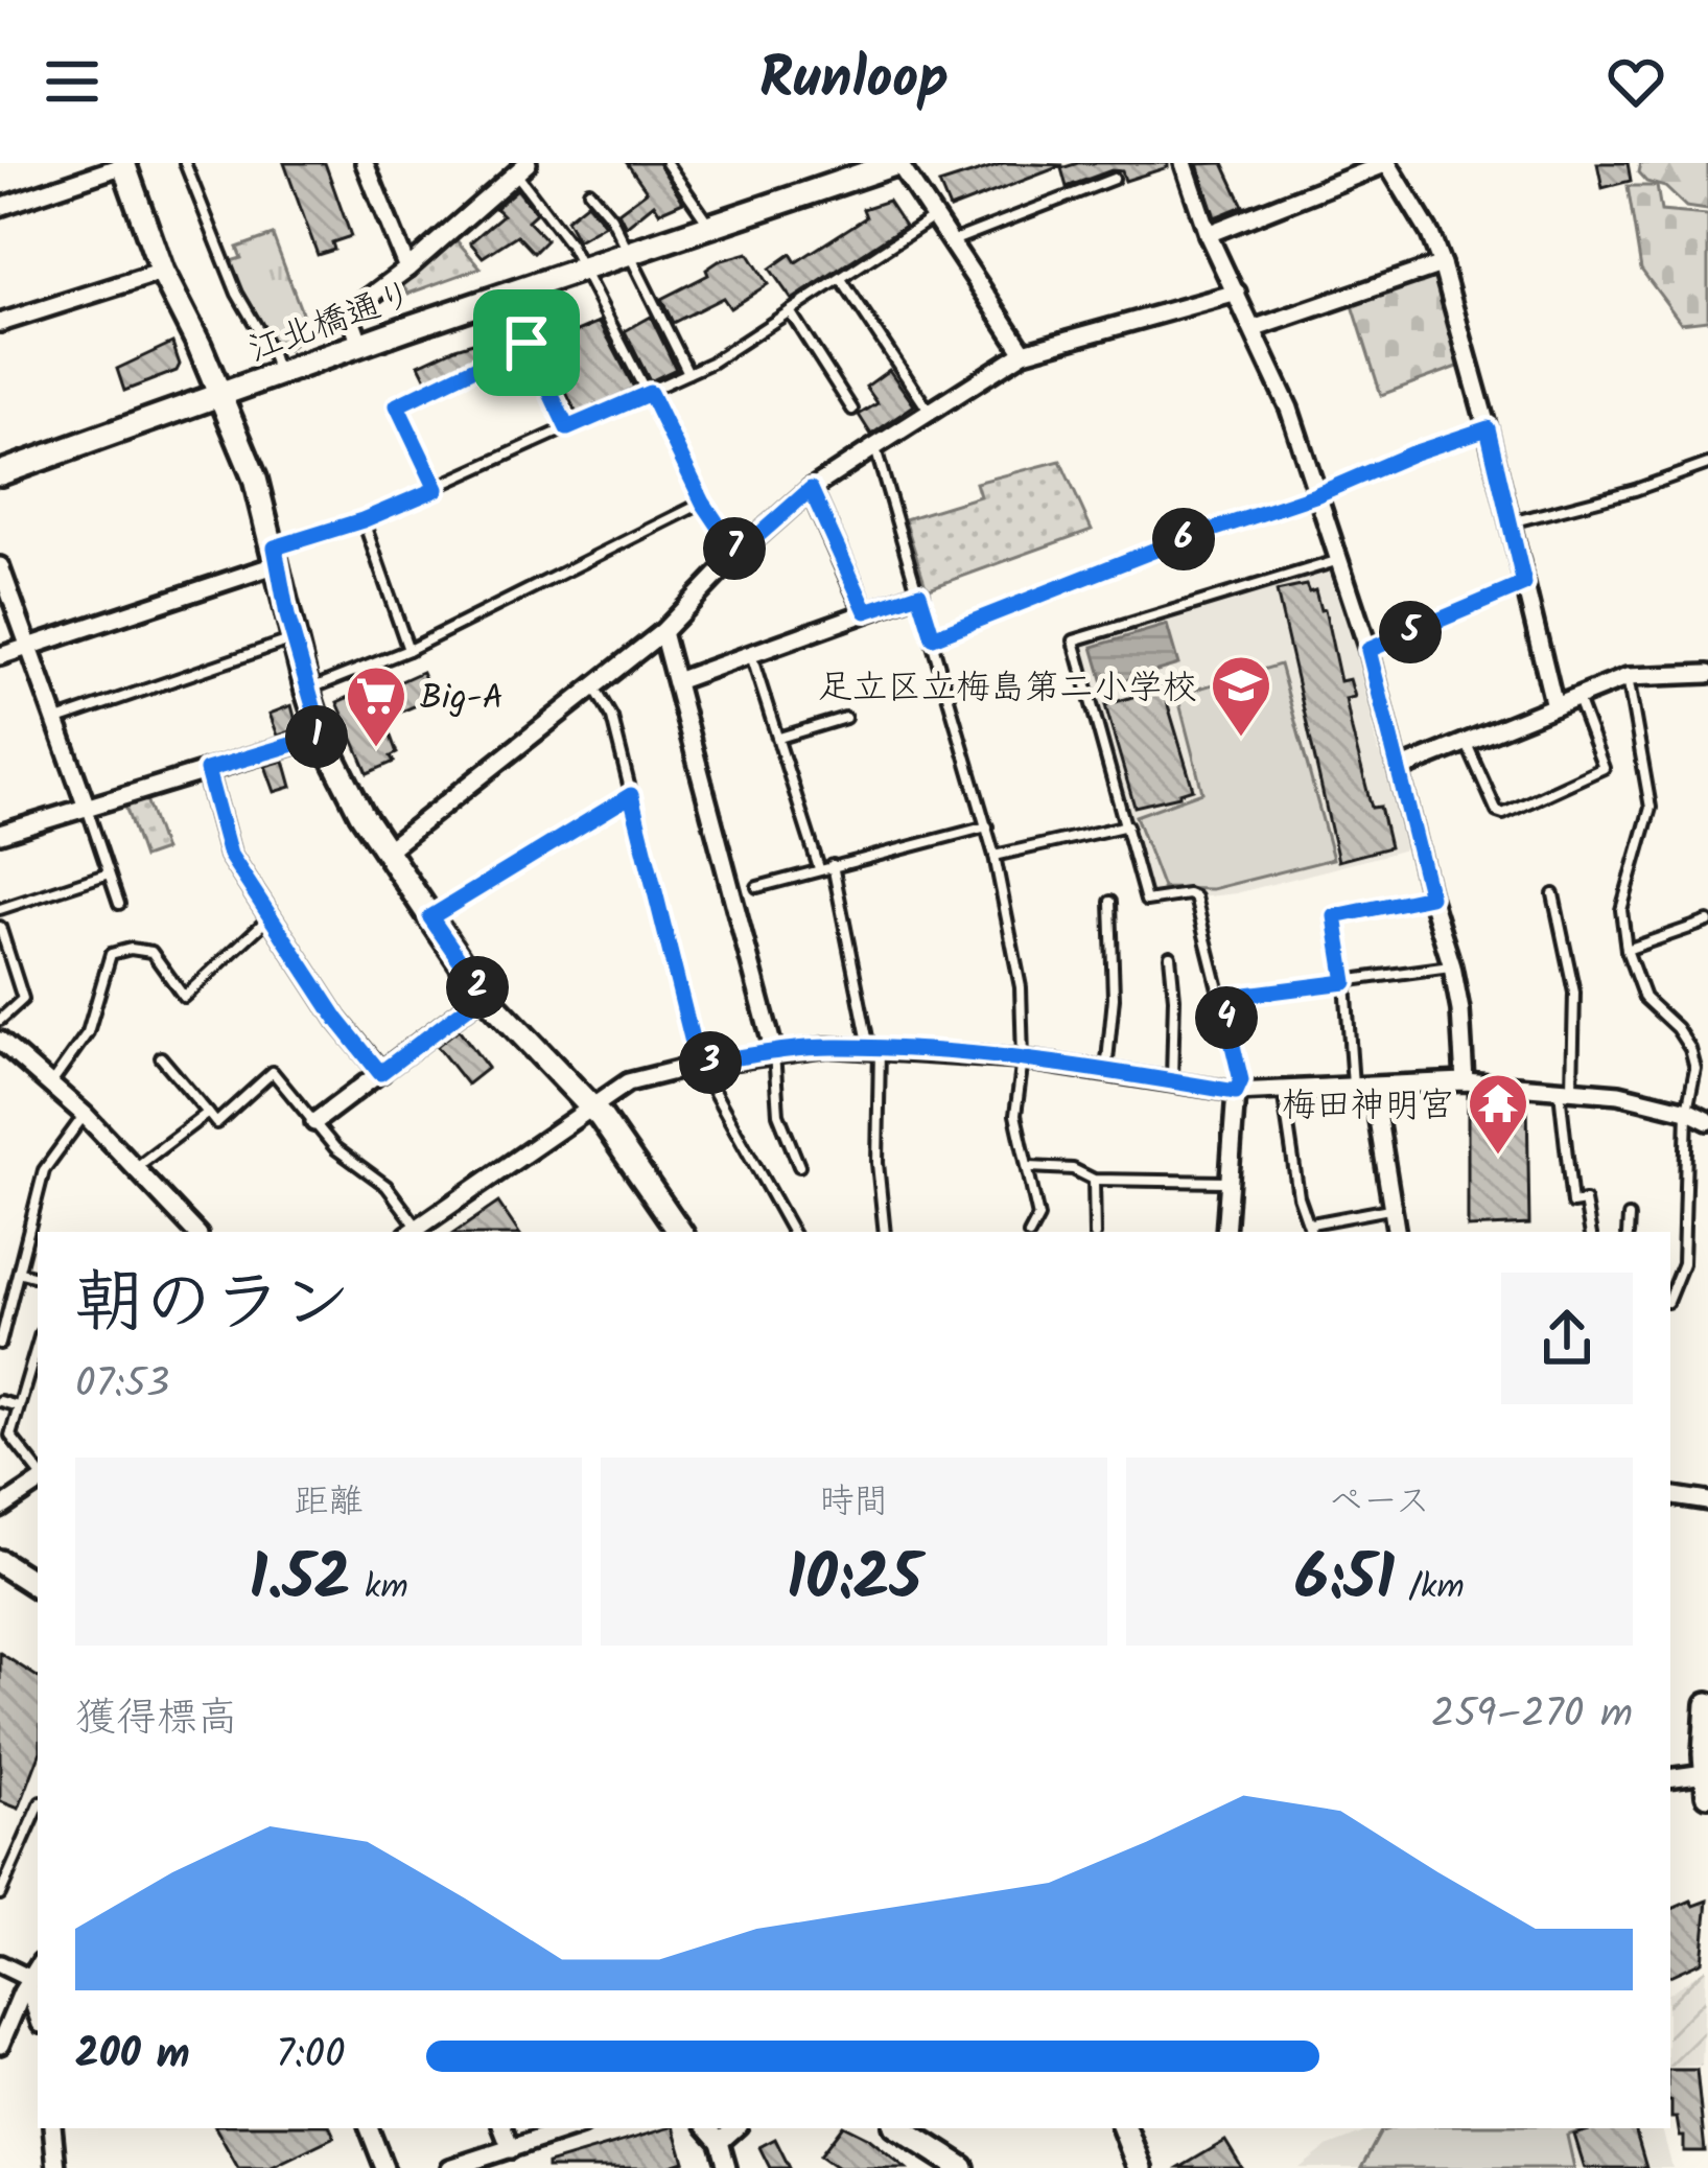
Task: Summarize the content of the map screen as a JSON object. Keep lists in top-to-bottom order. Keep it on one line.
{"streets":{"street":["江北橋通り"]},"places":{"school or university":["足立区立梅島第二小学校"],"supermarket":["Big-A"],"temple":["梅田神明宮"]},"page":{"header":"Runloop","pins":["6","7","5","1","2","4","3"],"heading":["朝のラン","07:53"],"stats":[["距離","1.52 km"],["時間","10:25"],["ペース","6:51 /km"]],"chart":["獲得標高","259–270 m"],"list":[{"name":"200 m","note":"7:00"}]}}
